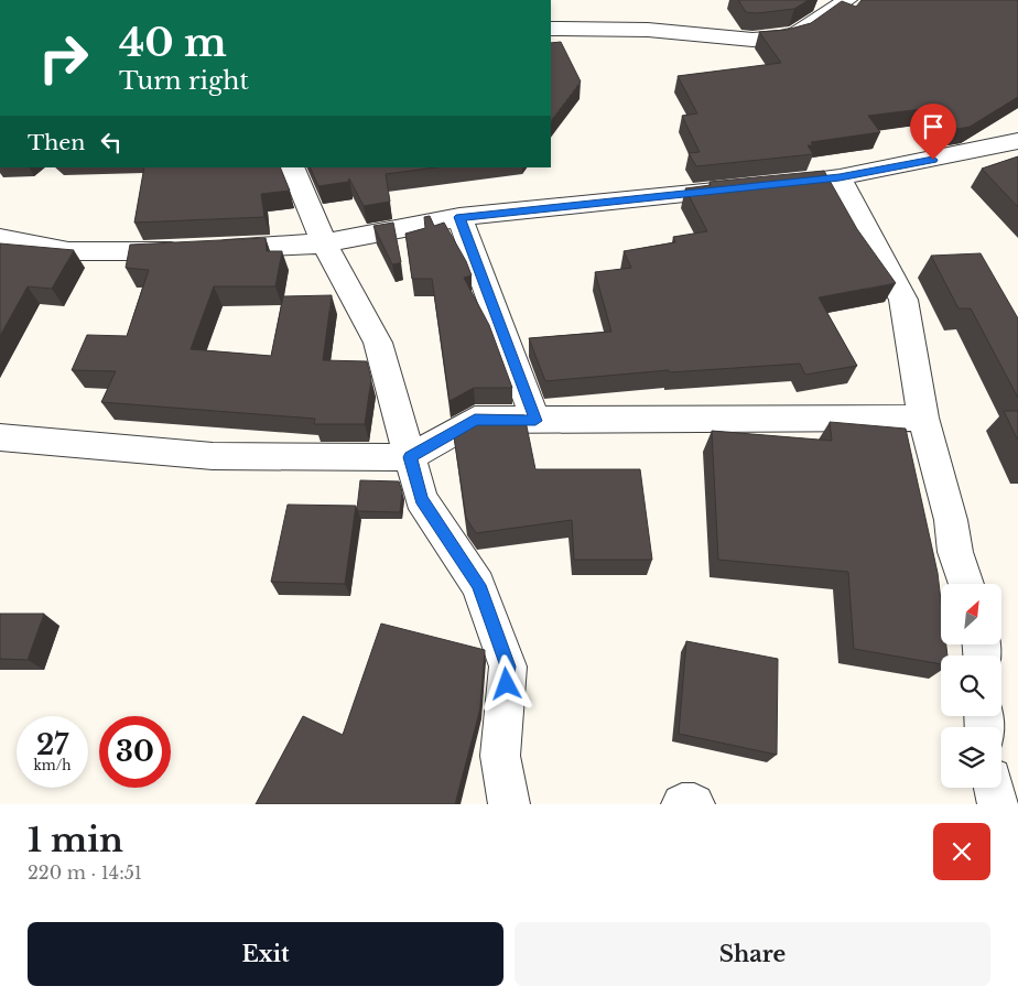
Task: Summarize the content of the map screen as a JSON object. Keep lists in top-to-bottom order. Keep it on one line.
{"north":"top right","page":{"turn":["40 m","Turn right"],"then":"Then","speed":"27 km/h","limit":"30","heading":["1 min","220 m · 14:51"],"buttons":["Exit","Share"]}}
